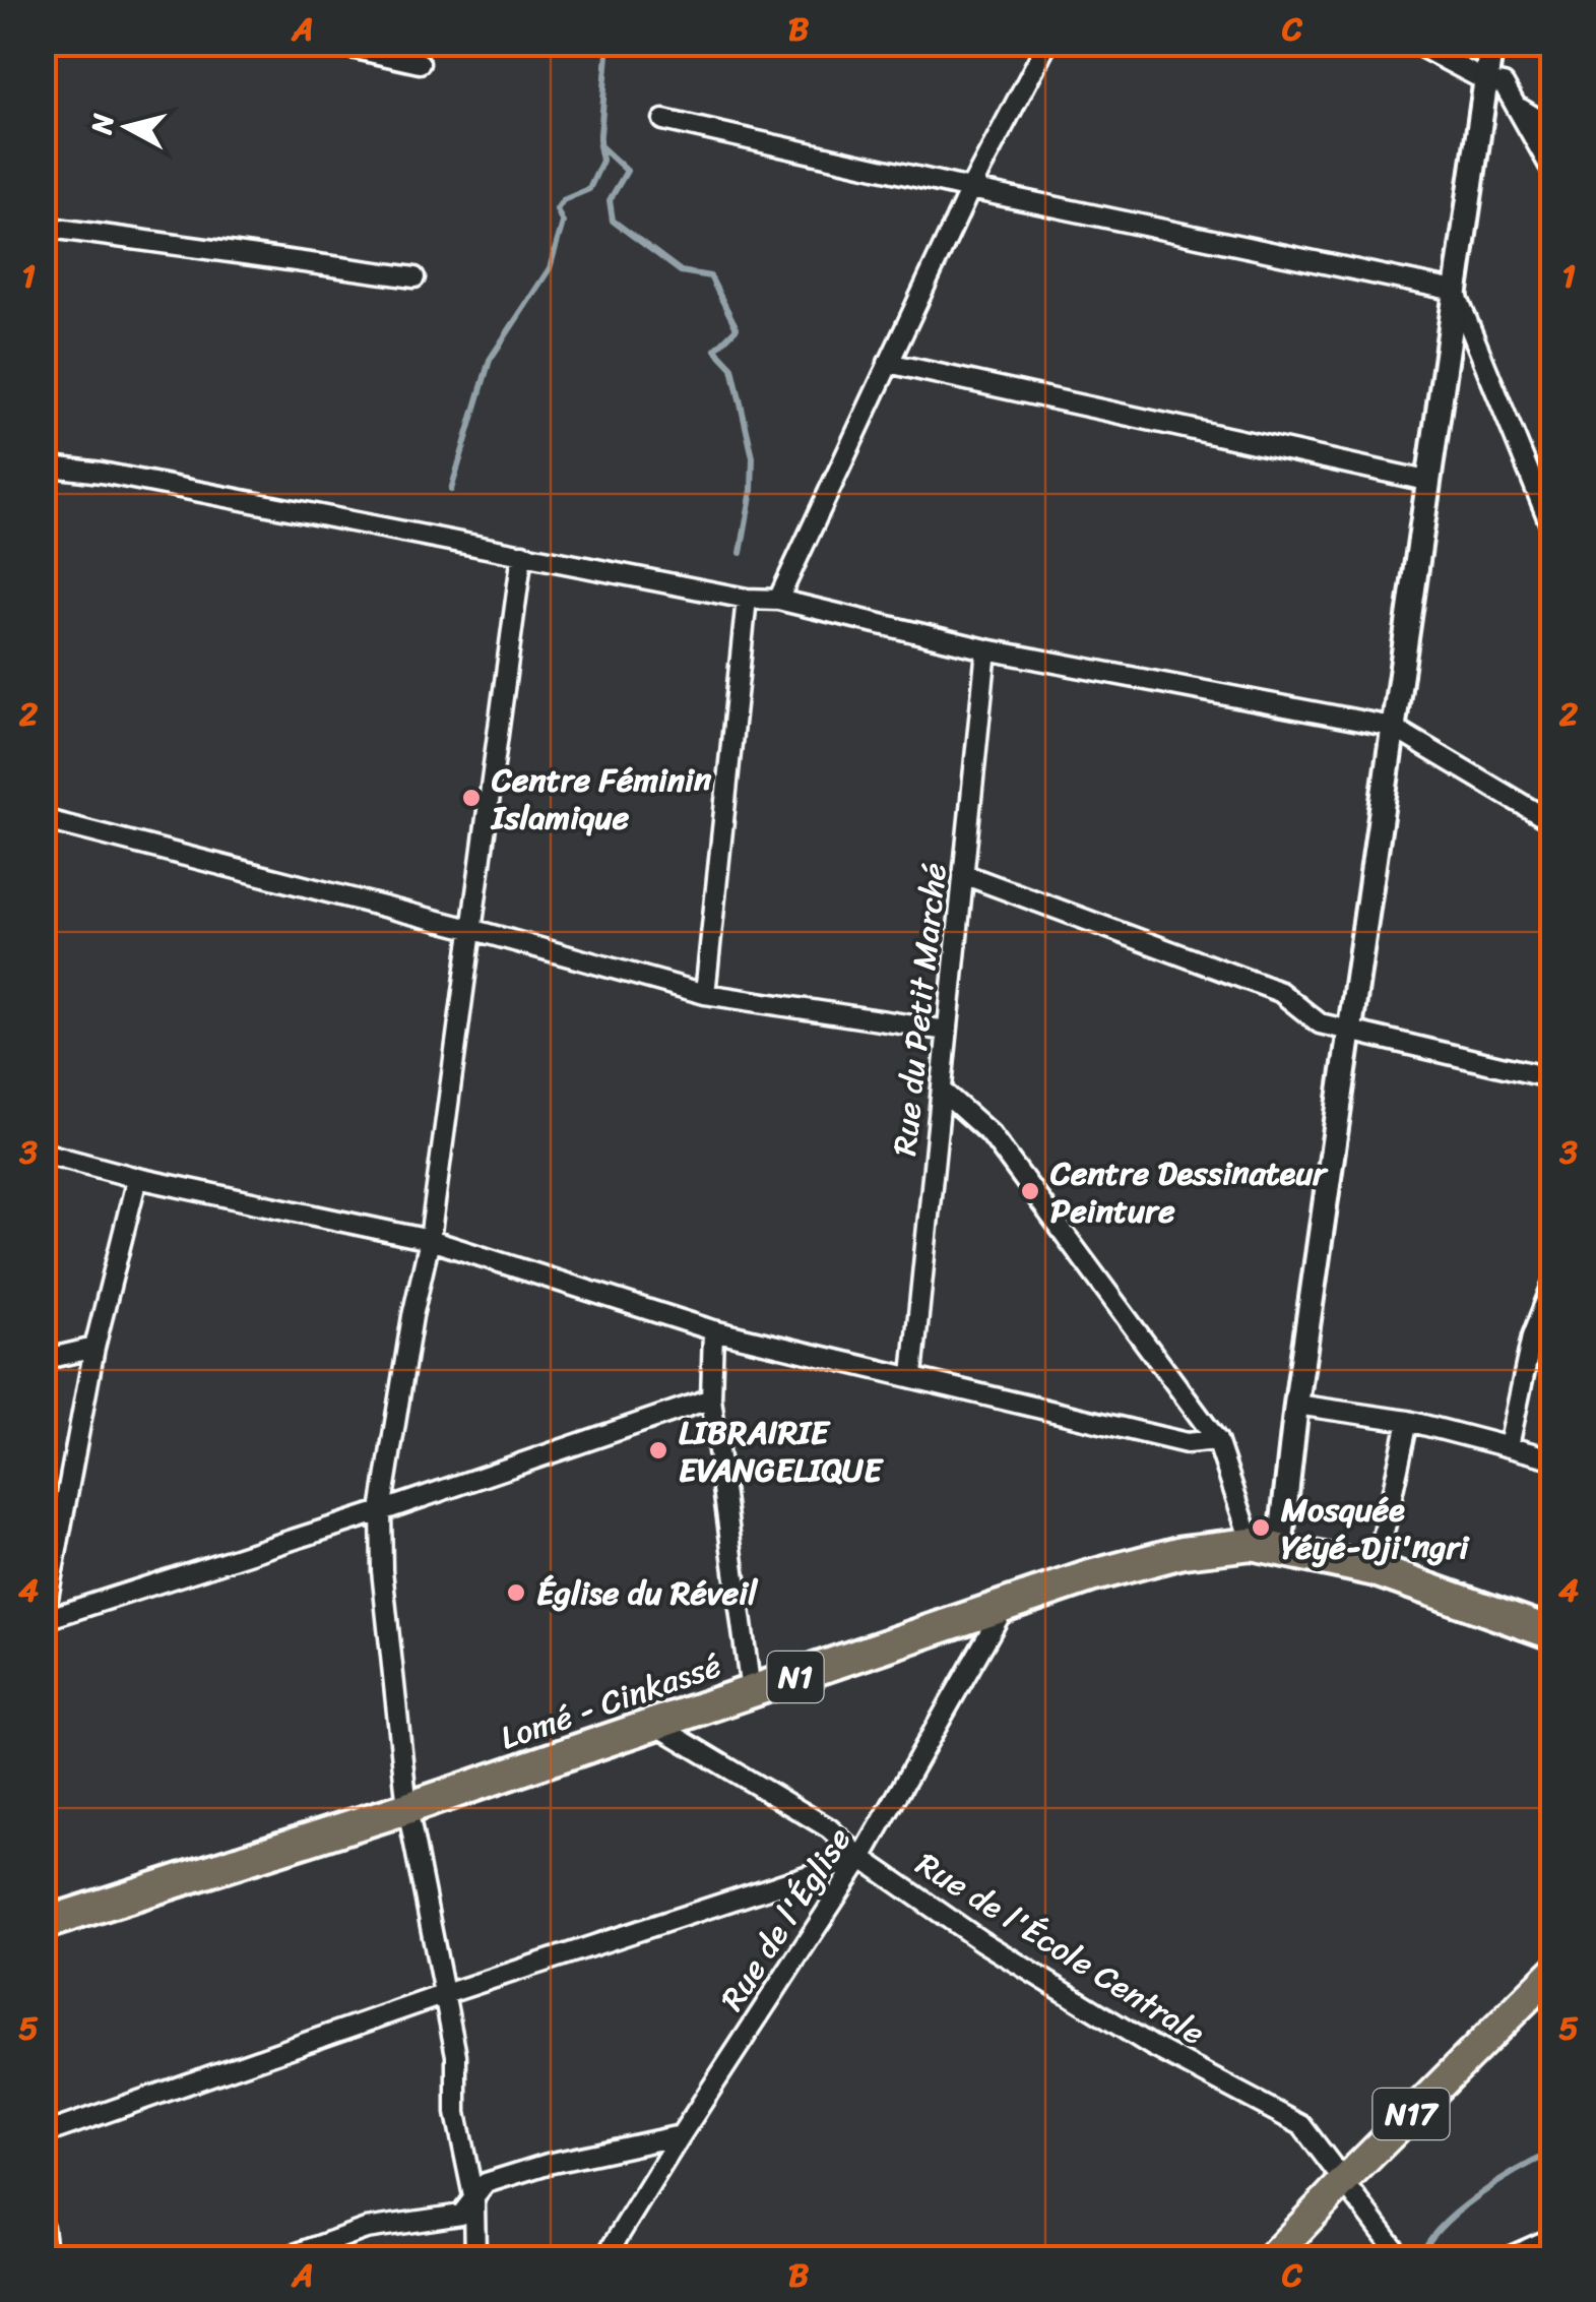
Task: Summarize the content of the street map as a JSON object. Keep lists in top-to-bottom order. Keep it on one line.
{"streets":{"highway":["N1","Lomé - Cinkassé"],"main road":["N17"],"street":["Rue du Petit Marché","Rue de l'Église","Rue de l'École Centrale"]},"crossings":[["Lomé - Cinkassé","Rue de l'Église"],["Lomé - Cinkassé","Rue de l'École Centrale"],["Rue de l'Église","Rue de l'École Centrale"],["Rue de l'École Centrale","N17"]],"places":["Centre Féminin Islamique","Centre Dessinateur Peinture","LIBRAIRIE EVANGELIQUE","Mosquée Yéyé-Dji'ngri","Église du Réveil"],"north":"left","grid":{"columns":["A","B","C"],"rows":["1","2","3","4","5"]}}
